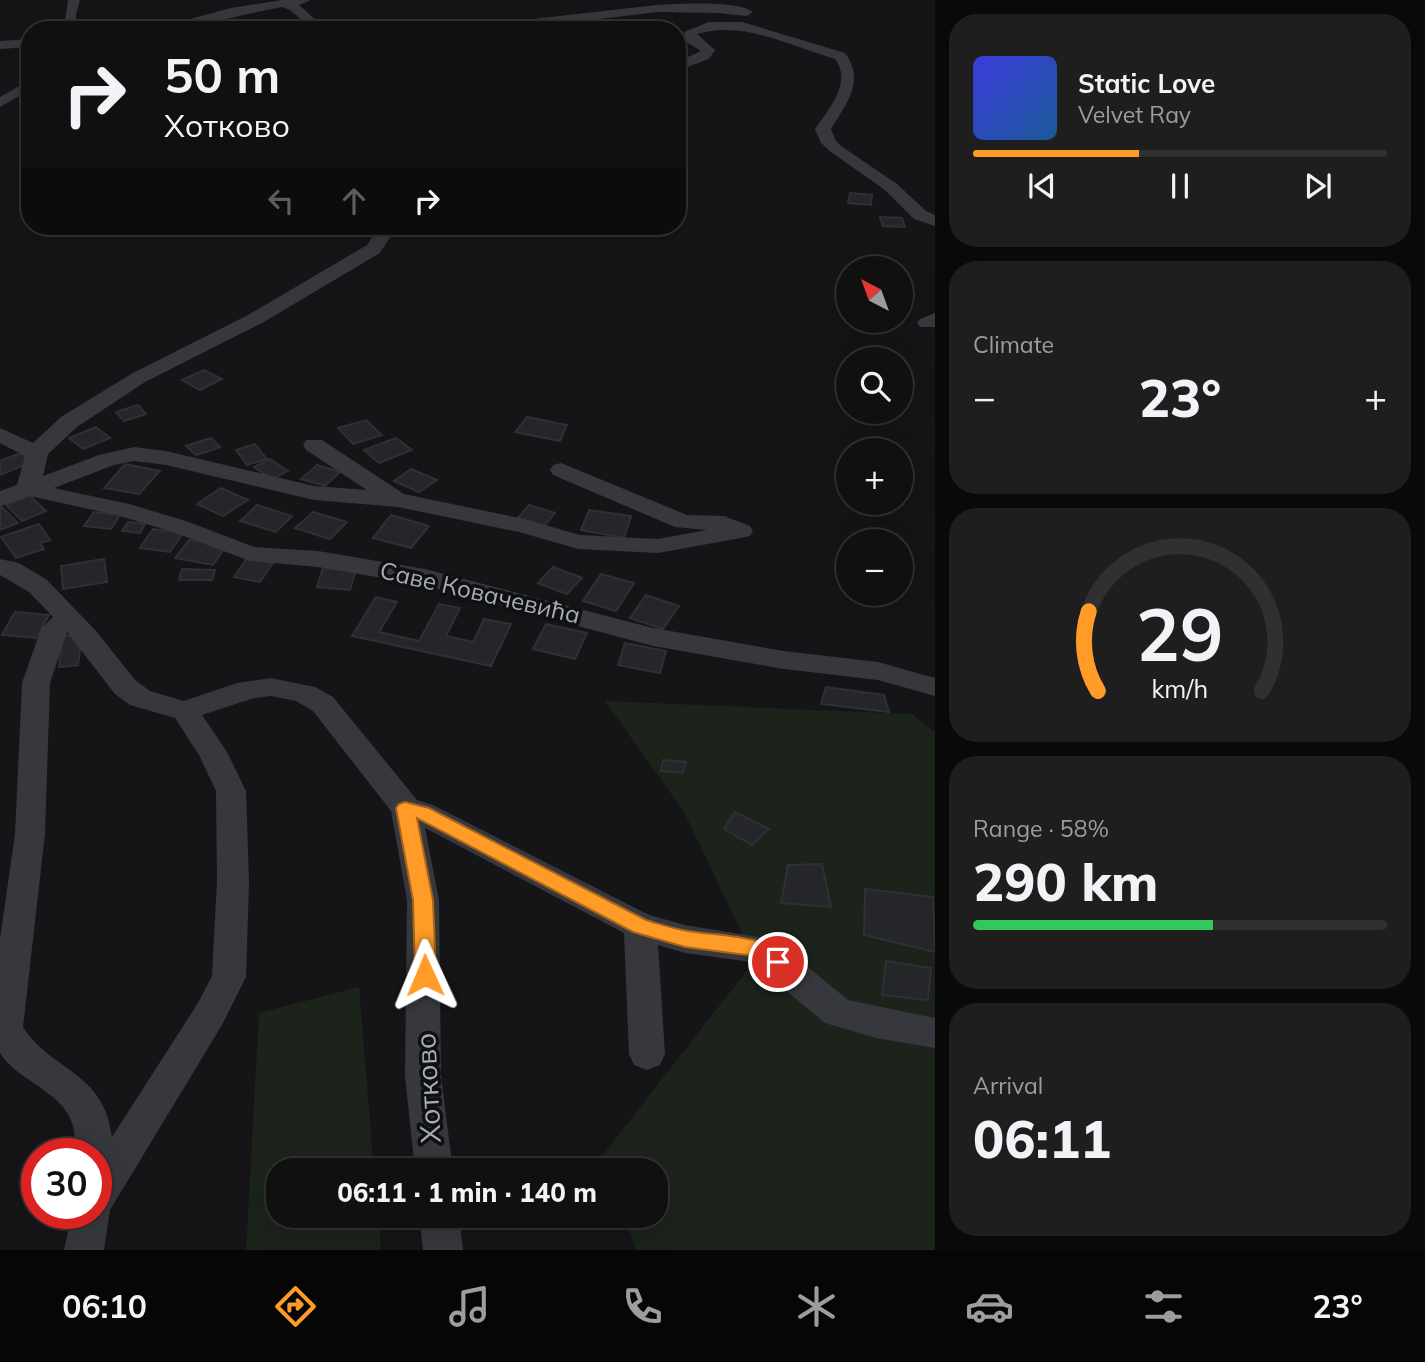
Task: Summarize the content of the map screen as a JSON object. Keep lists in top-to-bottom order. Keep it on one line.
{"streets":{"street":["Саве Ковачевића","Хотково"]},"north":"top left","page":{"turn":["50 m","Хотково"],"song":["Static Love","Velvet Ray"],"map_buttons":["+","−"],"tile":["Climate",["Range · 58%","290 km"],["Arrival","06:11"]],"heat":["−","23°","+"],"limit":"30","trip":"06:11 · 1 min · 140 m","tabs":["06:10","23°"],"gauge":["29","km/h"]}}
